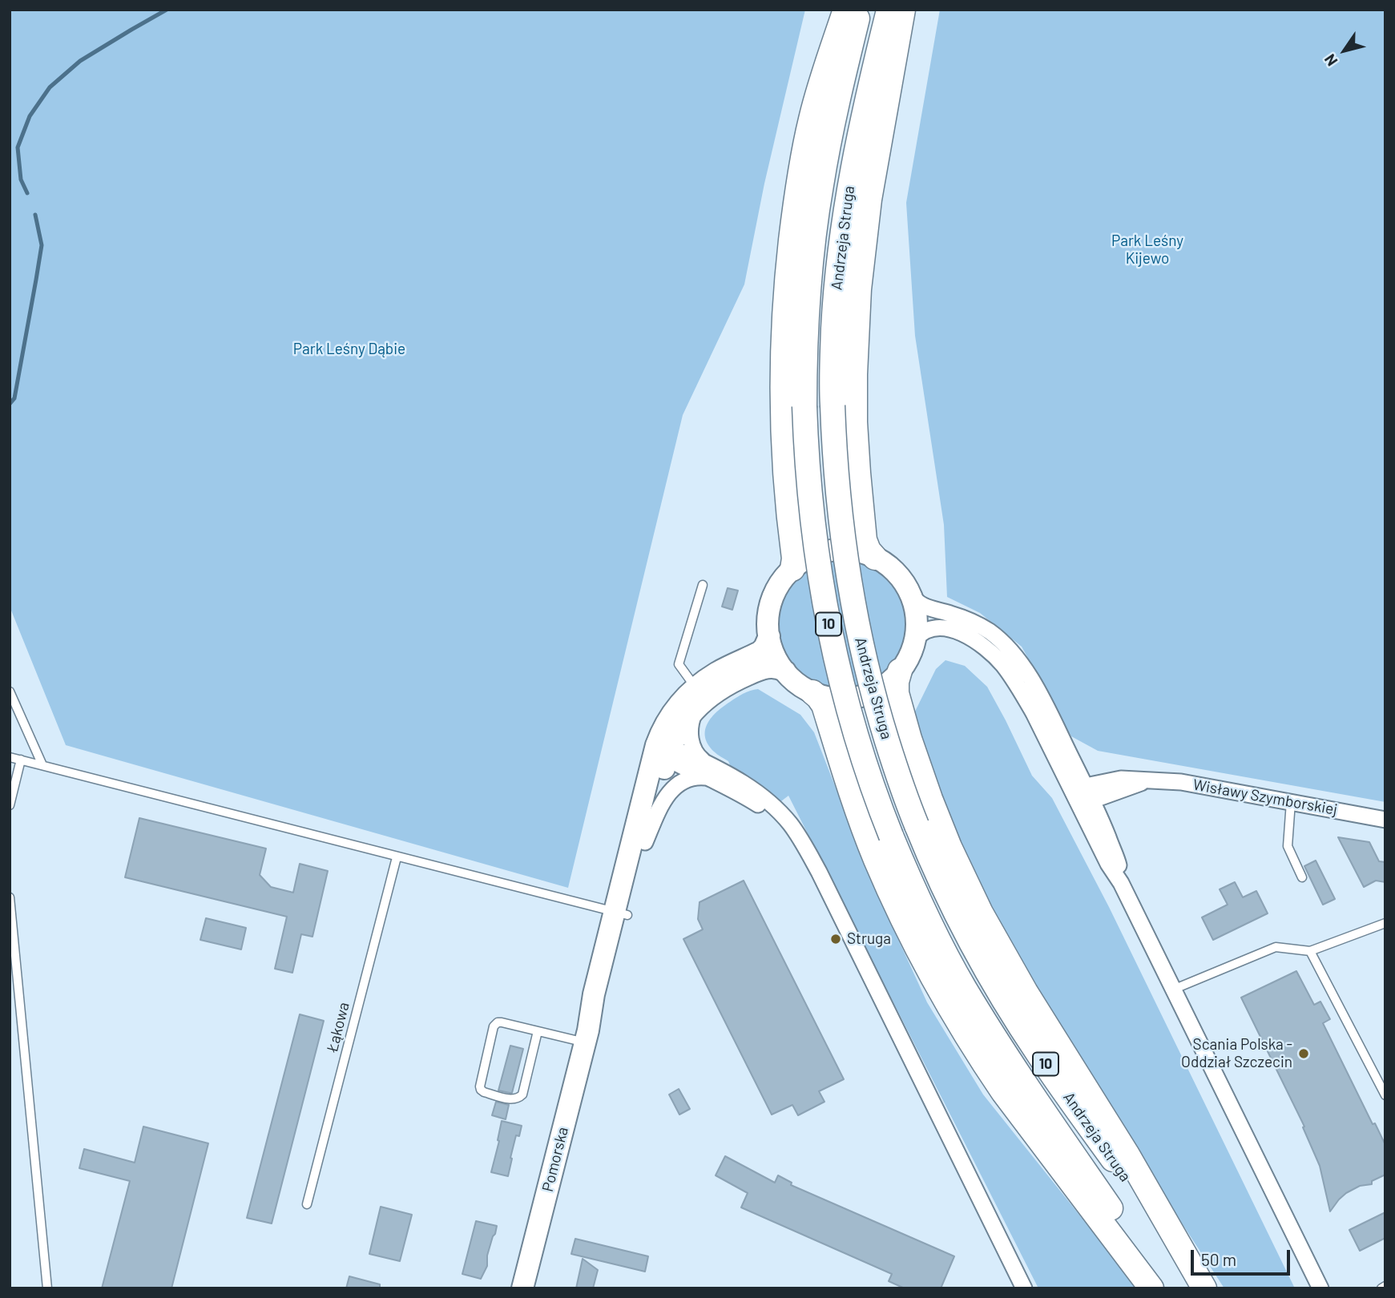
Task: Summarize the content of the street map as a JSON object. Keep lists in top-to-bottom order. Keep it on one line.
{"streets":{"main road":["Andrzeja Struga","10"],"street":["Wisławy Szymborskiej","Pomorska"],"lane":["Łąkowa"]},"parks":["Park Leśny Kijewo","Park Leśny Dąbie"],"places":["Struga","Scania Polska - Oddział Szczecin"],"scale_bar":"50 m","north":"bottom left"}
